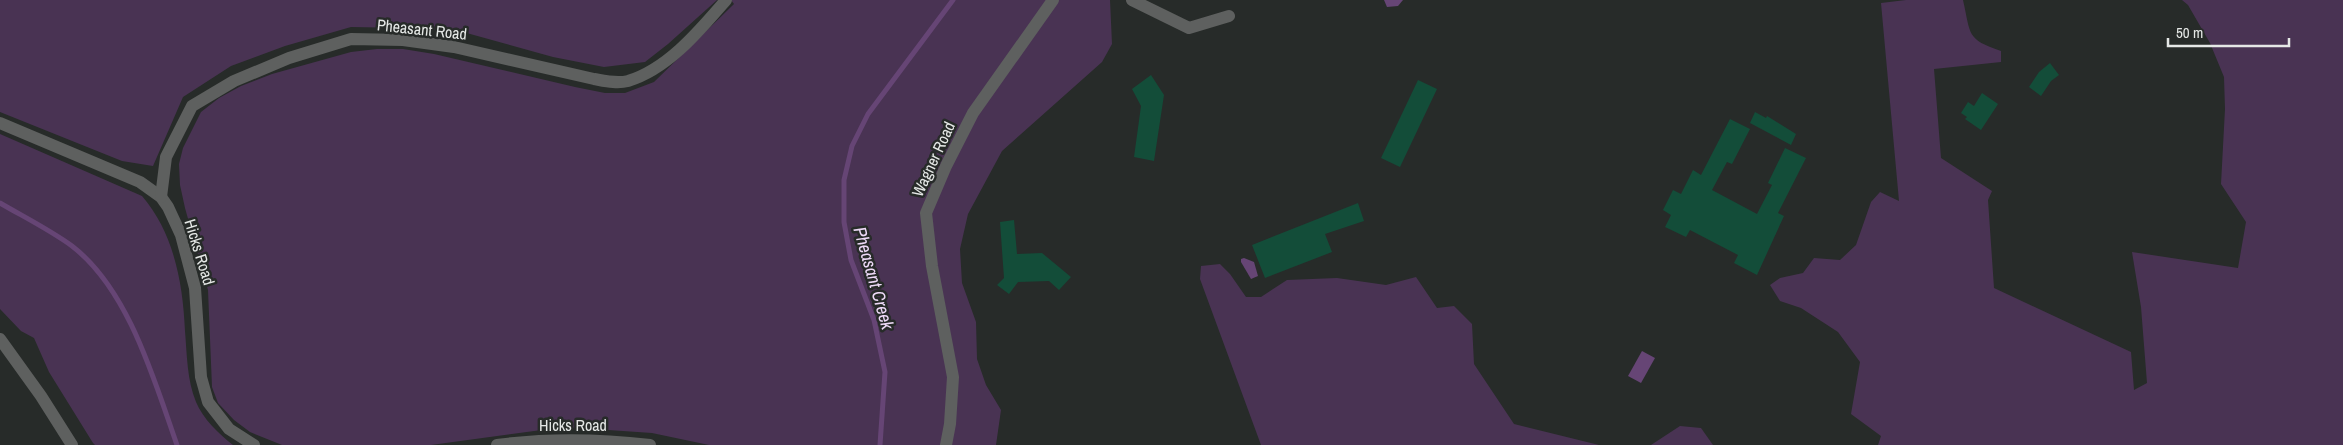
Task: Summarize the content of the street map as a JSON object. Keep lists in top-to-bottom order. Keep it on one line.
{"streets":{"street":["Pheasant Road","Wagner Road","Hicks Road"]},"crossings":[["Pheasant Road","Hicks Road"]],"water":["Pheasant Creek"],"scale_bar":"50 m"}
